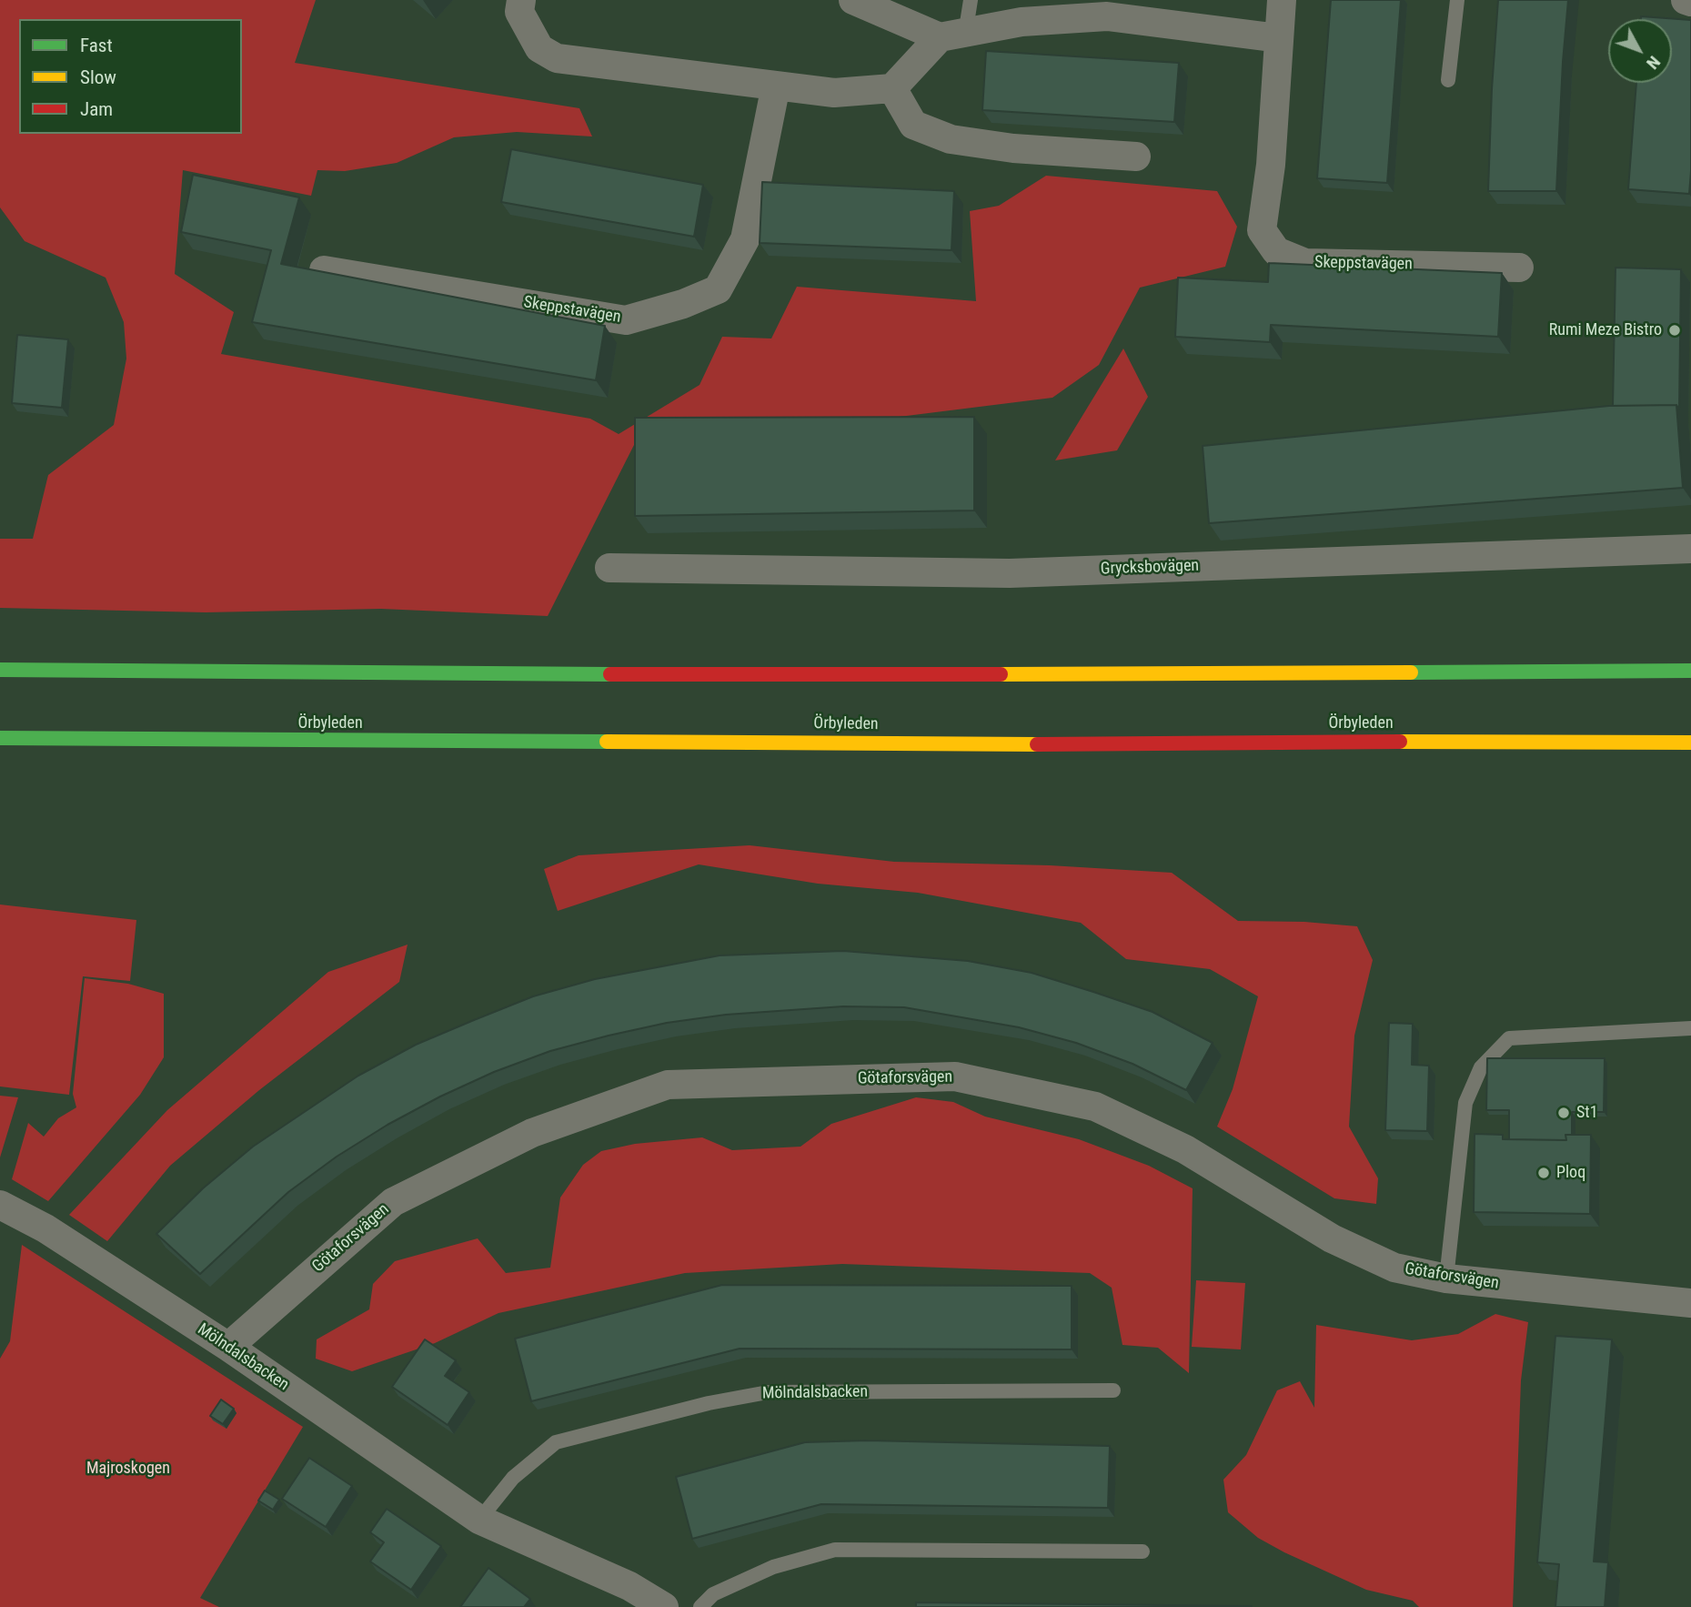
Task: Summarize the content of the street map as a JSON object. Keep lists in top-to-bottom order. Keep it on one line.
{"streets":{"main road":["Örbyleden"],"street":["Skeppstavägen","Grycksbovägen","Götaforsvägen","Mölndalsbacken"]},"crossings":[["Götaforsvägen","Mölndalsbacken"]],"parks":["Majroskogen"],"places":["Rumi Meze Bistro","St1","Ploq"],"legend":["Fast","Slow","Jam"],"north":"bottom right"}
